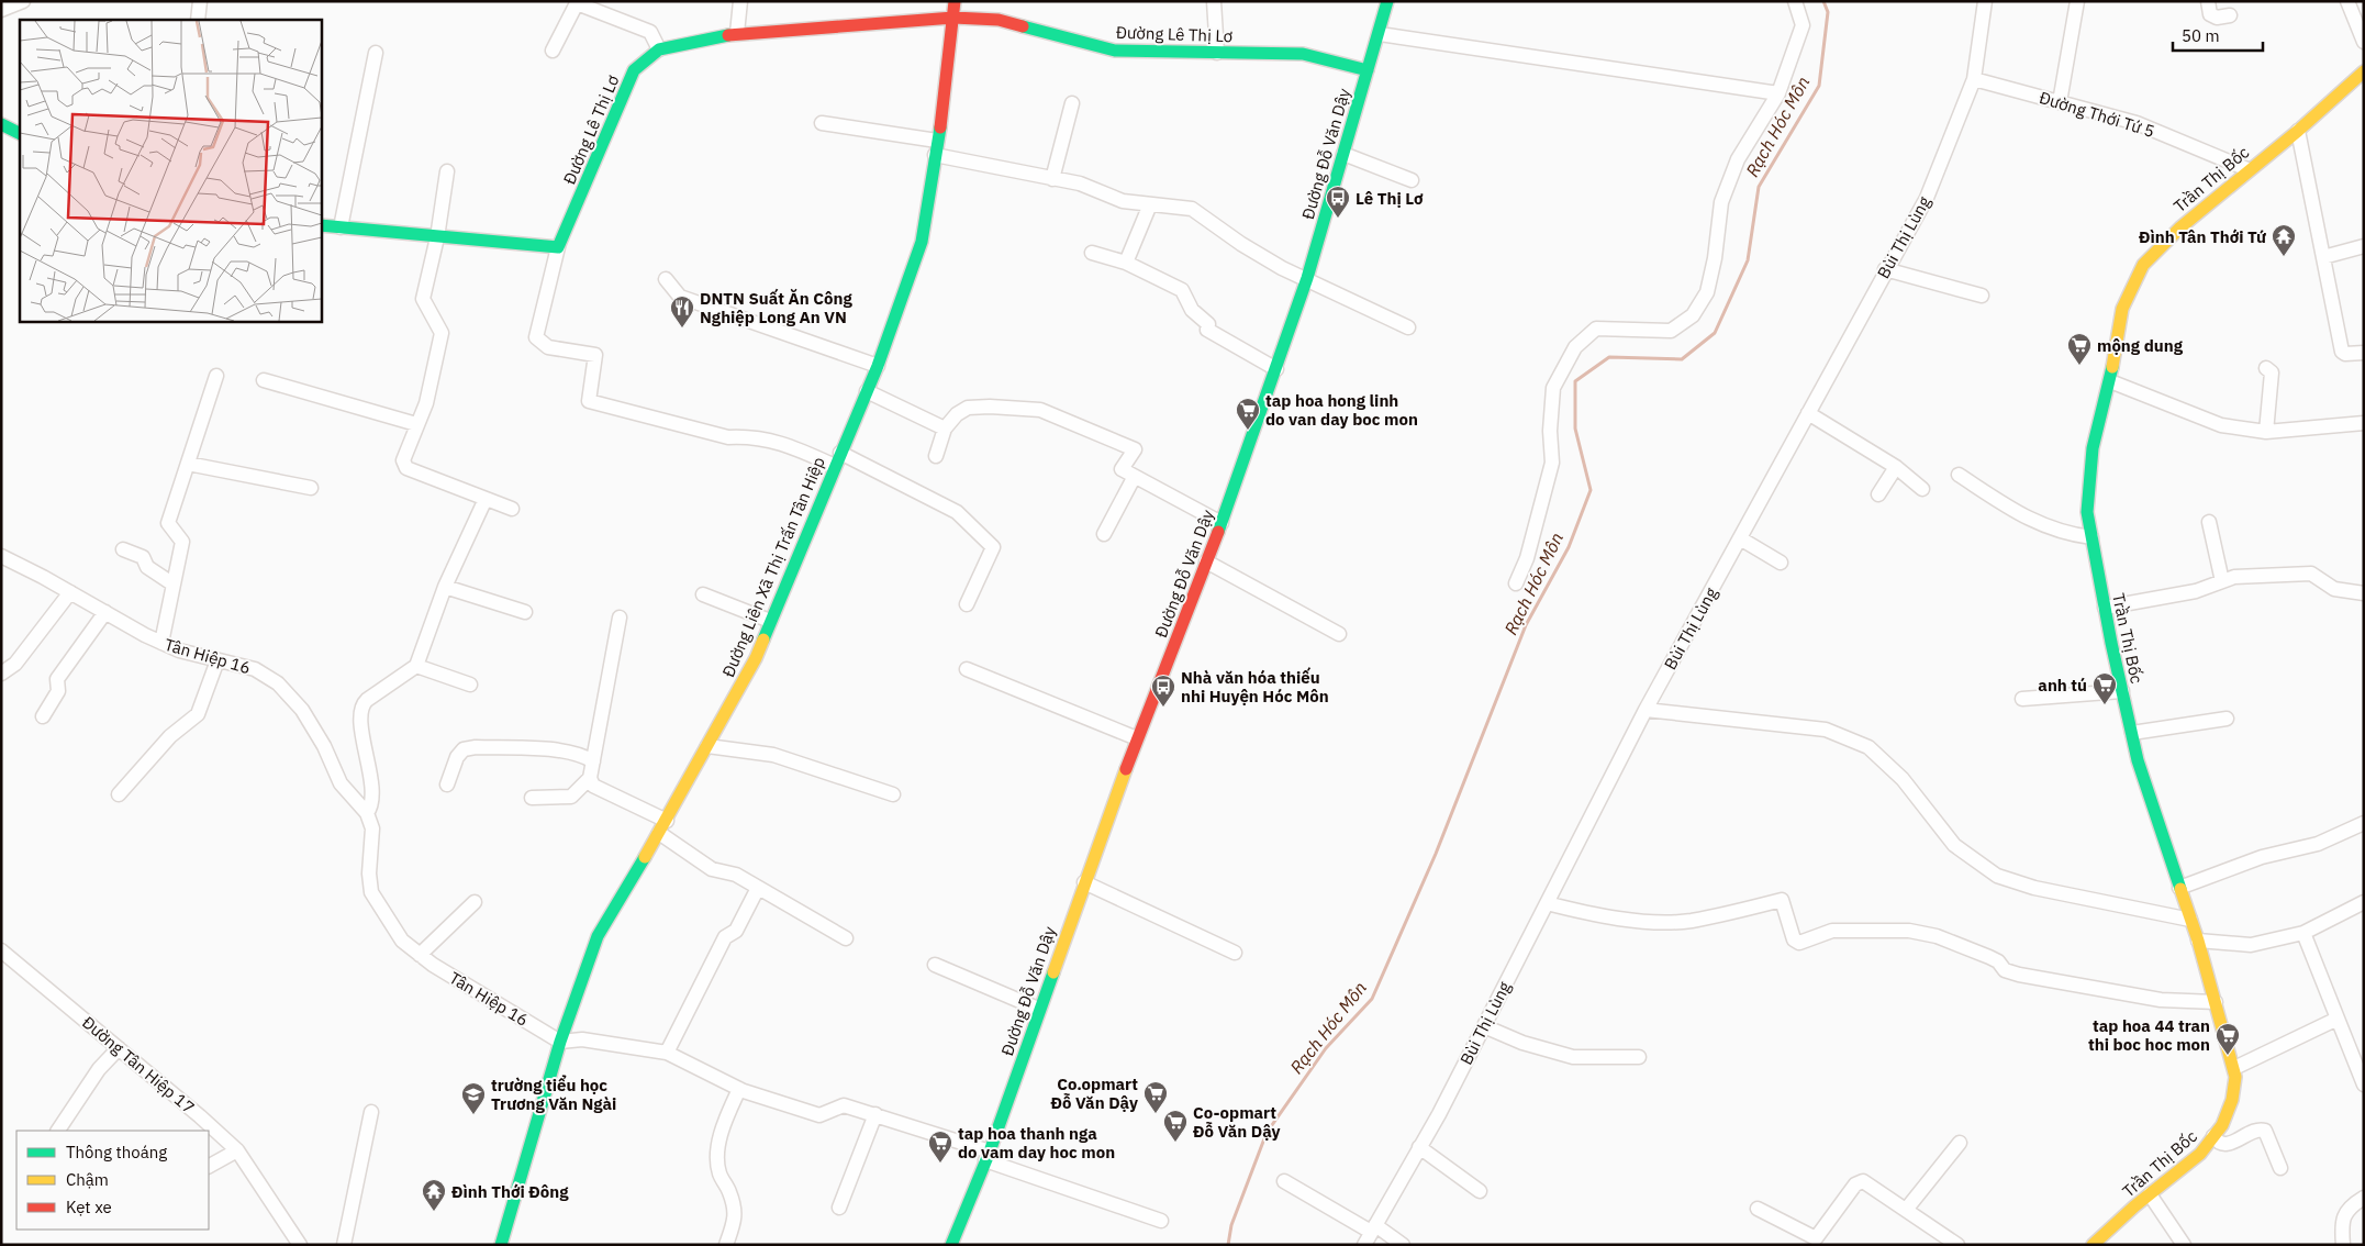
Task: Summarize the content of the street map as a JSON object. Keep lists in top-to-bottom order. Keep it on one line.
{"streets":{"street":["Đường Lê Thị Lơ","Đường Thới Tứ 5","Đường Đỗ Văn Dậy","Trần Thị Bốc","Bùi Thị Lùng","Đường Liên Xã Thị Trấn Tân Hiệp","Tân Hiệp 16","Đường Tân Hiệp 17"]},"crossings":[["Đường Lê Thị Lơ","Đường Đỗ Văn Dậy"],["Đường Lê Thị Lơ","Đường Liên Xã Thị Trấn Tân Hiệp"],["Đường Thới Tứ 5","Trần Thị Bốc"],["Đường Thới Tứ 5","Bùi Thị Lùng"],["Đường Liên Xã Thị Trấn Tân Hiệp","Tân Hiệp 16"]],"water":["Rạch Hóc Môn"],"places":{"bus stop":["Lê Thị Lơ","Nhà văn hóa thiếu nhi Huyện Hóc Môn"],"temple":["Đình Tân Thới Tứ","Đình Thới Đông"],"restaurant":["DNTN Suất Ăn Công Nghiệp Long An VN"],"supermarket":["mộng dung","tap hoa hong linh do van day boc mon","anh tú","tap hoa 44 tran thi boc hoc mon","Co.opmart Đỗ Văn Dậy","Co-opmart Đỗ Văn Dậy","tap hoa thanh nga do vam day hoc mon"],"school or university":["trường tiểu học Trương Văn Ngài"]},"legend":["Thông thoáng","Chậm","Kẹt xe"],"scale_bar":"50 m"}
